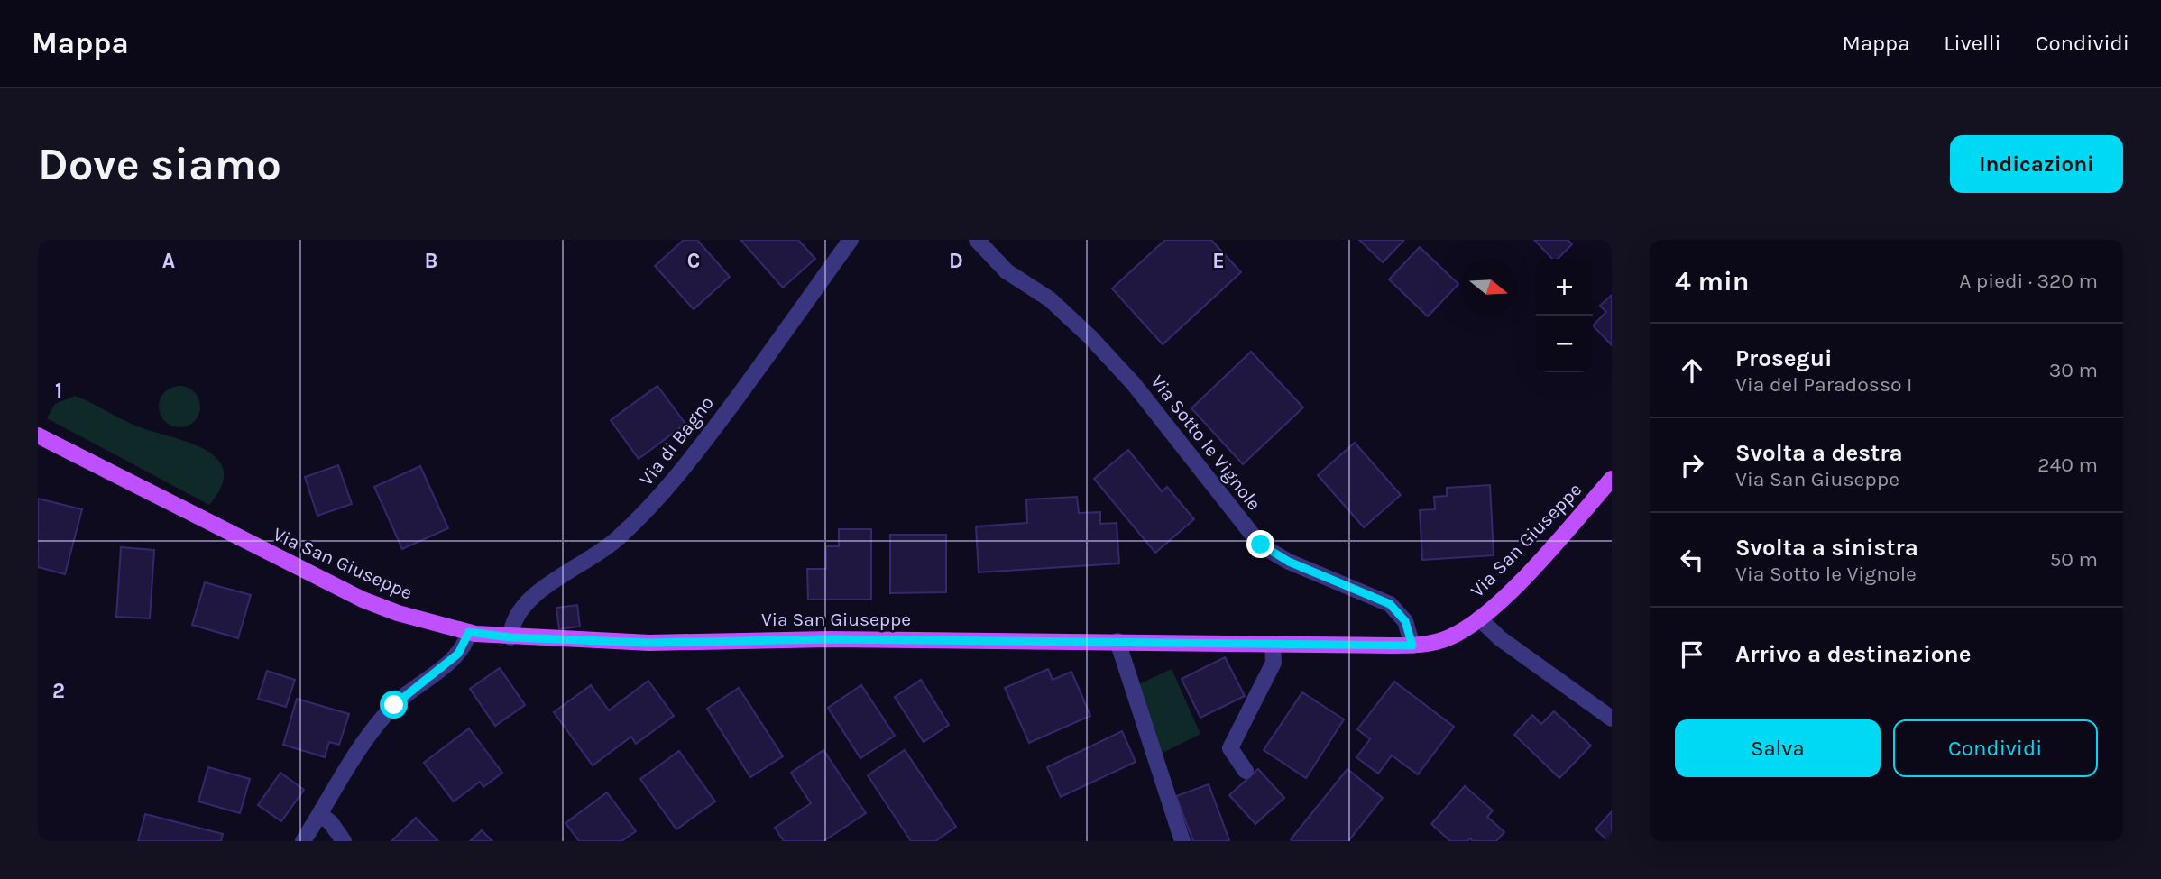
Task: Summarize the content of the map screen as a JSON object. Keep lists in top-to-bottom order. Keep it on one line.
{"streets":{"main road":["Via San Giuseppe"],"street":["Via di Bagno","Via Sotto le Vignole"]},"crossings":[["Via di Bagno","Via San Giuseppe"],["Via Sotto le Vignole","Via San Giuseppe"]],"north":"right","page":{"header":"Mappa","nav":["Mappa","Livelli","Condividi"],"buttons":["Indicazioni",["Salva","Condividi"]],"title":"Dove siamo","heading":["4 min","A piedi · 320 m"],"map_buttons":["+","−"],"list":[["Prosegui","Via del Paradosso I","30 m"],["Svolta a destra","Via San Giuseppe","240 m"],["Svolta a sinistra","Via Sotto le Vignole","50 m"],"Arrivo a destinazione"]},"grid":{"columns":["A","B","C","D","E"],"rows":["1","2"]}}
